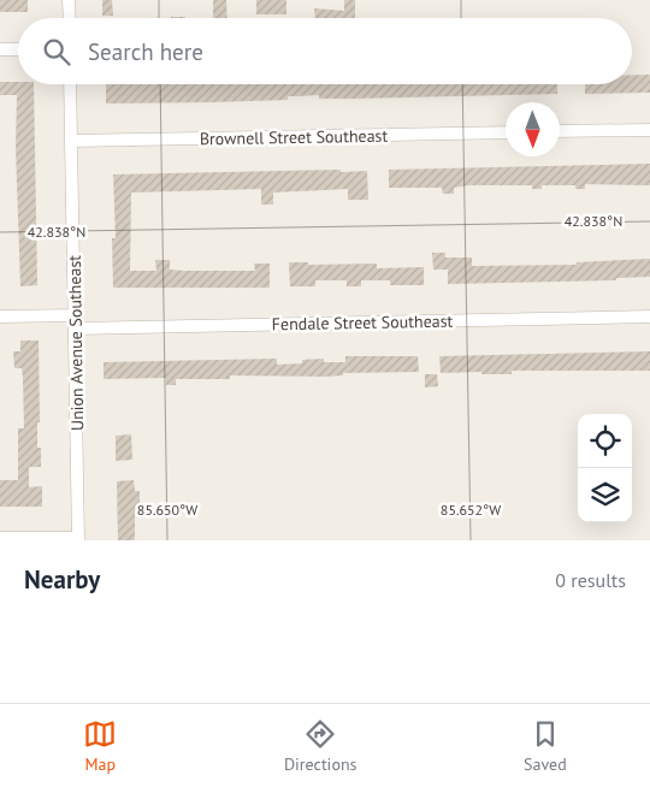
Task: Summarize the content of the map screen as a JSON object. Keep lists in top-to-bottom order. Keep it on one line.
{"streets":{"street":["Brownell Street Southeast","Fendale Street Southeast","Union Avenue Southeast"]},"crossings":[["Brownell Street Southeast","Union Avenue Southeast"],["Fendale Street Southeast","Union Avenue Southeast"]],"north":"bottom","page":{"search":"Search here","heading":["Nearby","0 results"],"nav":["Map","Directions","Saved"]},"coordinates":["42.838°N","85.650°W","85.652°W"]}
